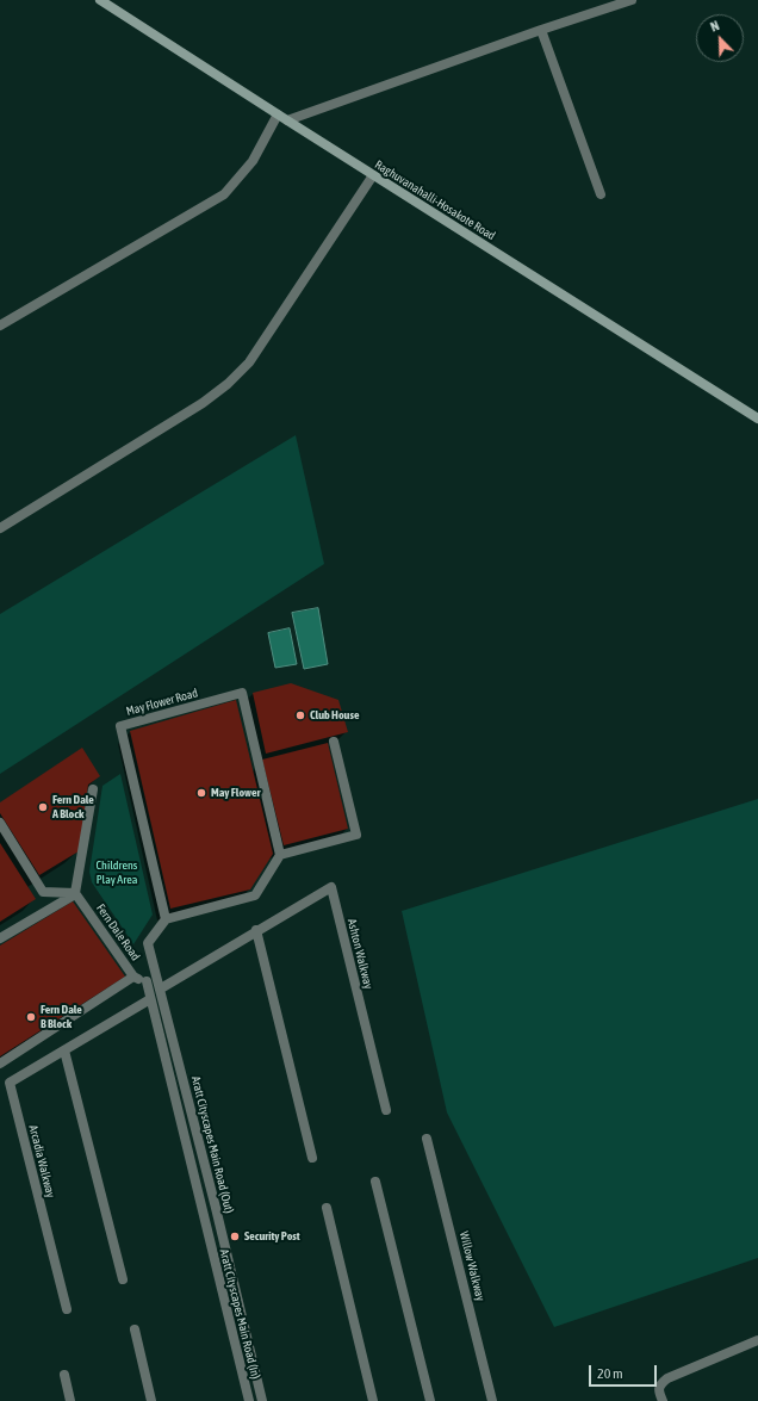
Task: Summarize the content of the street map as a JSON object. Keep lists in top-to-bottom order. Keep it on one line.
{"streets":{"main road":["Raghuvanahalli-Hosakote Road"],"street":["May Flower Road","Fern Dale Road","Ashton Walkway","Aratt Cityscapes Main Road (Out)","Arcadia Walkway","Willow Walkway","Aratt Cityscapes Main Road (In)"]},"crossings":[["Fern Dale Road","Ashton Walkway"],["Fern Dale Road","Aratt Cityscapes Main Road (In)"],["Ashton Walkway","Aratt Cityscapes Main Road (Out)"],["Ashton Walkway","Aratt Cityscapes Main Road (In)"],["Arcadia Walkway","Aratt Cityscapes Main Road (In)"]],"parks":["Childrens Play Area"],"places":["Club House","May Flower","Fern Dale A Block","Fern Dale B Block","Security Post"],"scale_bar":"20 m","north":"top left"}
